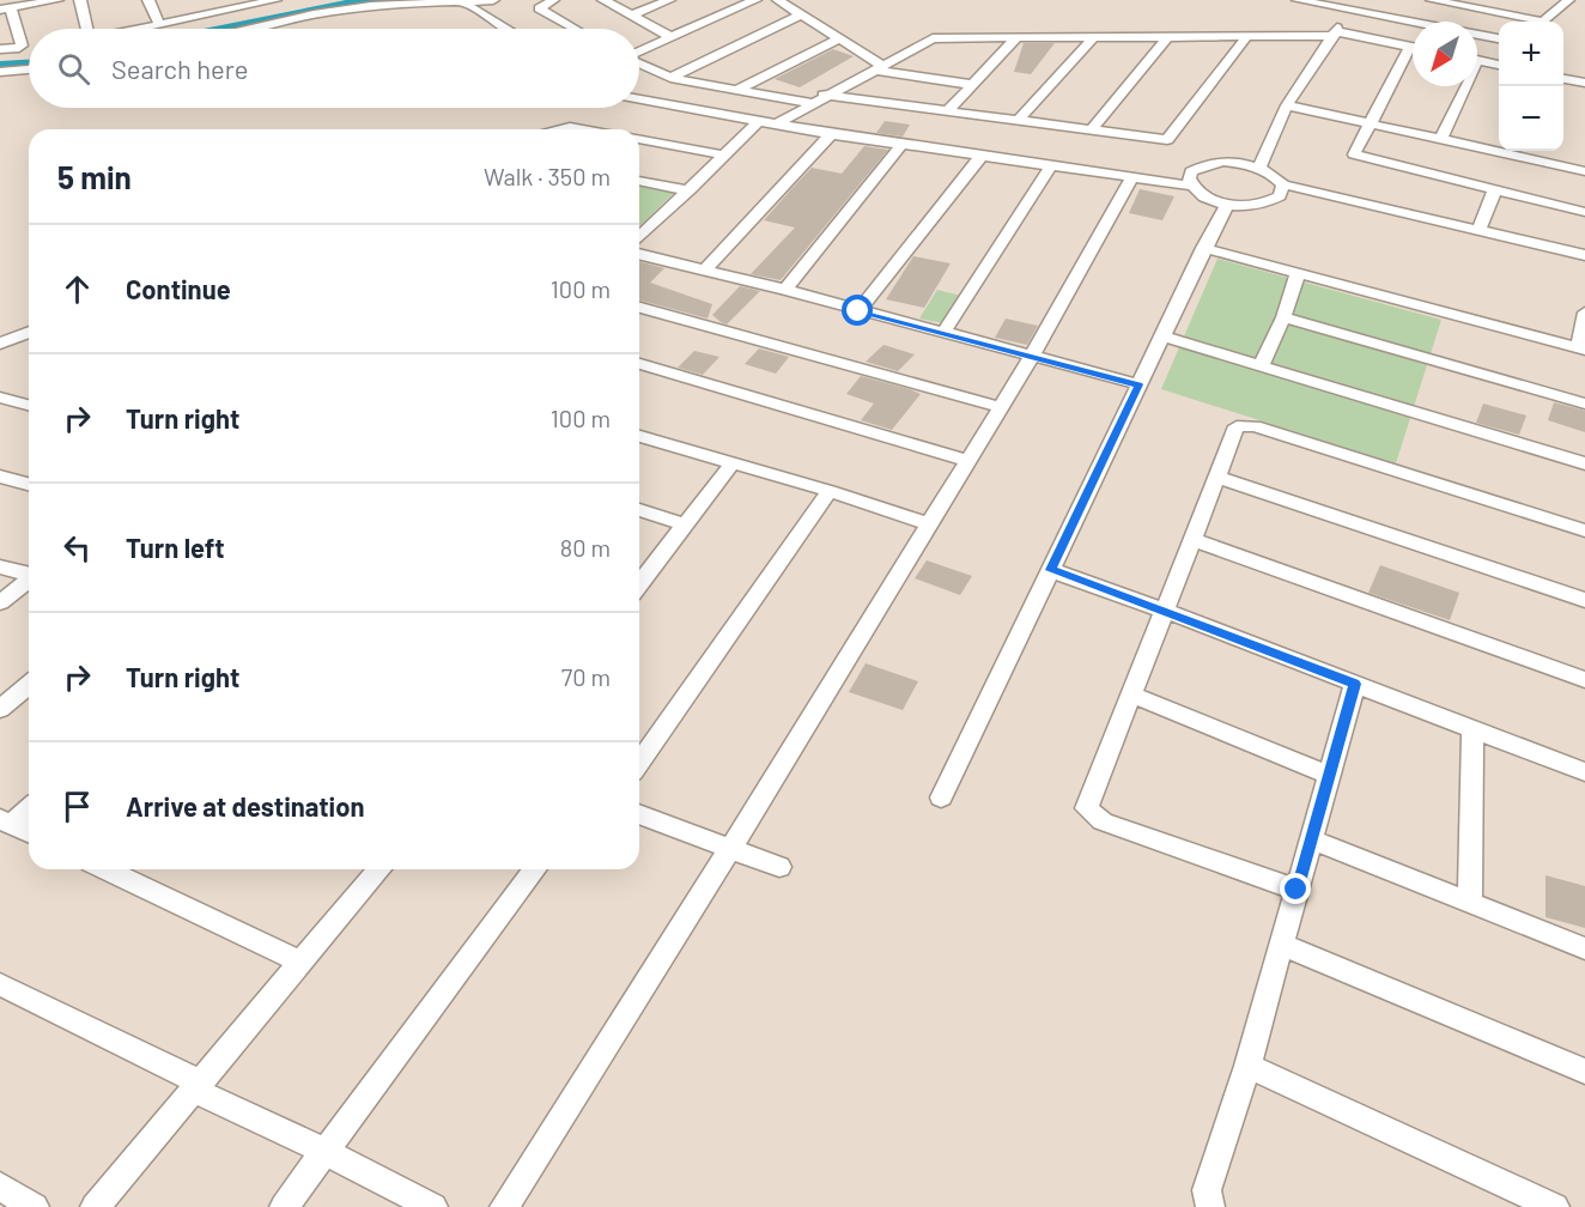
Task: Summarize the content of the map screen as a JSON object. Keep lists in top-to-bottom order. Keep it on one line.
{"north":"bottom left","page":{"map_buttons":["+","−"],"search":"Search here","heading":["5 min","Walk · 350 m"],"list":[["Continue","100 m"],["Turn right","100 m"],["Turn left","80 m"],["Turn right","70 m"],"Arrive at destination"]}}
